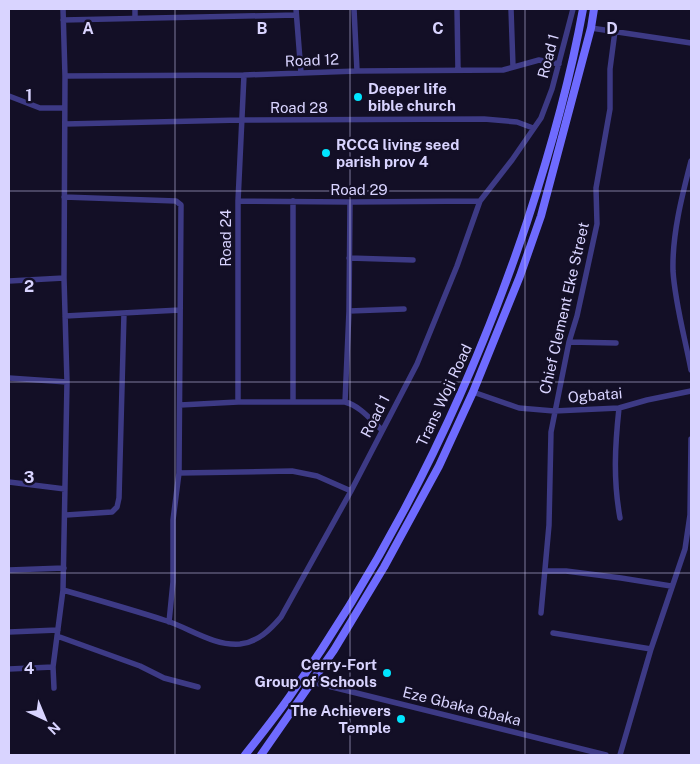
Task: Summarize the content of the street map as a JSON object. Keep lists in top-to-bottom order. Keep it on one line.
{"streets":{"main road":["Trans Woji Road"],"street":["Road 1","Road 12","Road 28","Road 29","Road 24","Chief Clement Eke Street","Ogbatai","Eze Gbaka Gbaka"]},"crossings":[["Road 1","Road 12"],["Road 1","Road 28"],["Road 1","Road 29"],["Road 12","Road 24"],["Road 28","Road 24"],["Road 29","Road 24"],["Chief Clement Eke Street","Ogbatai"],["Trans Woji Road","Ogbatai"],["Trans Woji Road","Eze Gbaka Gbaka"]],"places":["Deeper life bible church","RCCG living seed parish prov 4","Cerry-Fort Group of Schools","The Achievers Temple"],"north":"bottom right","grid":{"columns":["A","B","C","D"],"rows":["1","2","3","4"]}}
